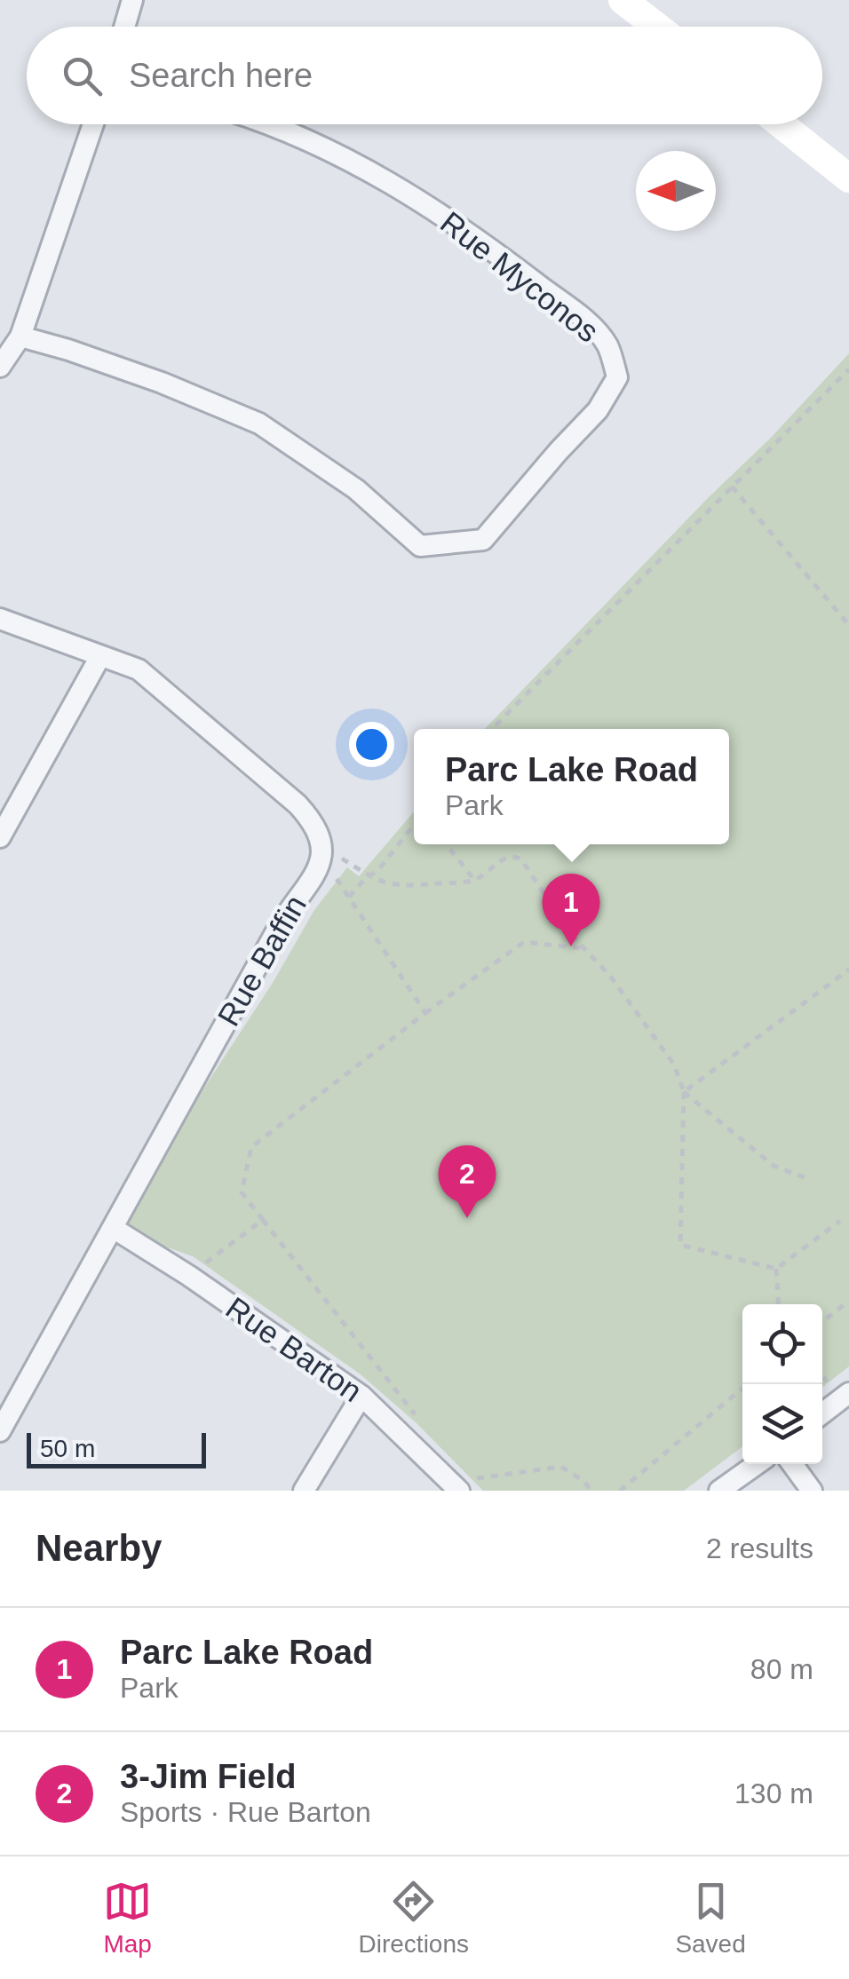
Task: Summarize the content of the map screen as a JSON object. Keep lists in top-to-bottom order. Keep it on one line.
{"streets":{"street":["Rue Myconos","Rue Baffin","Rue Barton"]},"crossings":[["Rue Baffin","Rue Barton"]],"scale_bar":"50 m","north":"left","page":{"search":"Search here","popup":["Parc Lake Road","Park"],"pins":["1","2"],"scale":"50 m","heading":["Nearby","2 results"],"list":[{"mark":"1","name":"Parc Lake Road","note":"Park","value":"80 m"},{"mark":"2","name":"3-Jim Field","note":"Sports · Rue Barton","value":"130 m"}],"nav":["Map","Directions","Saved"]}}
